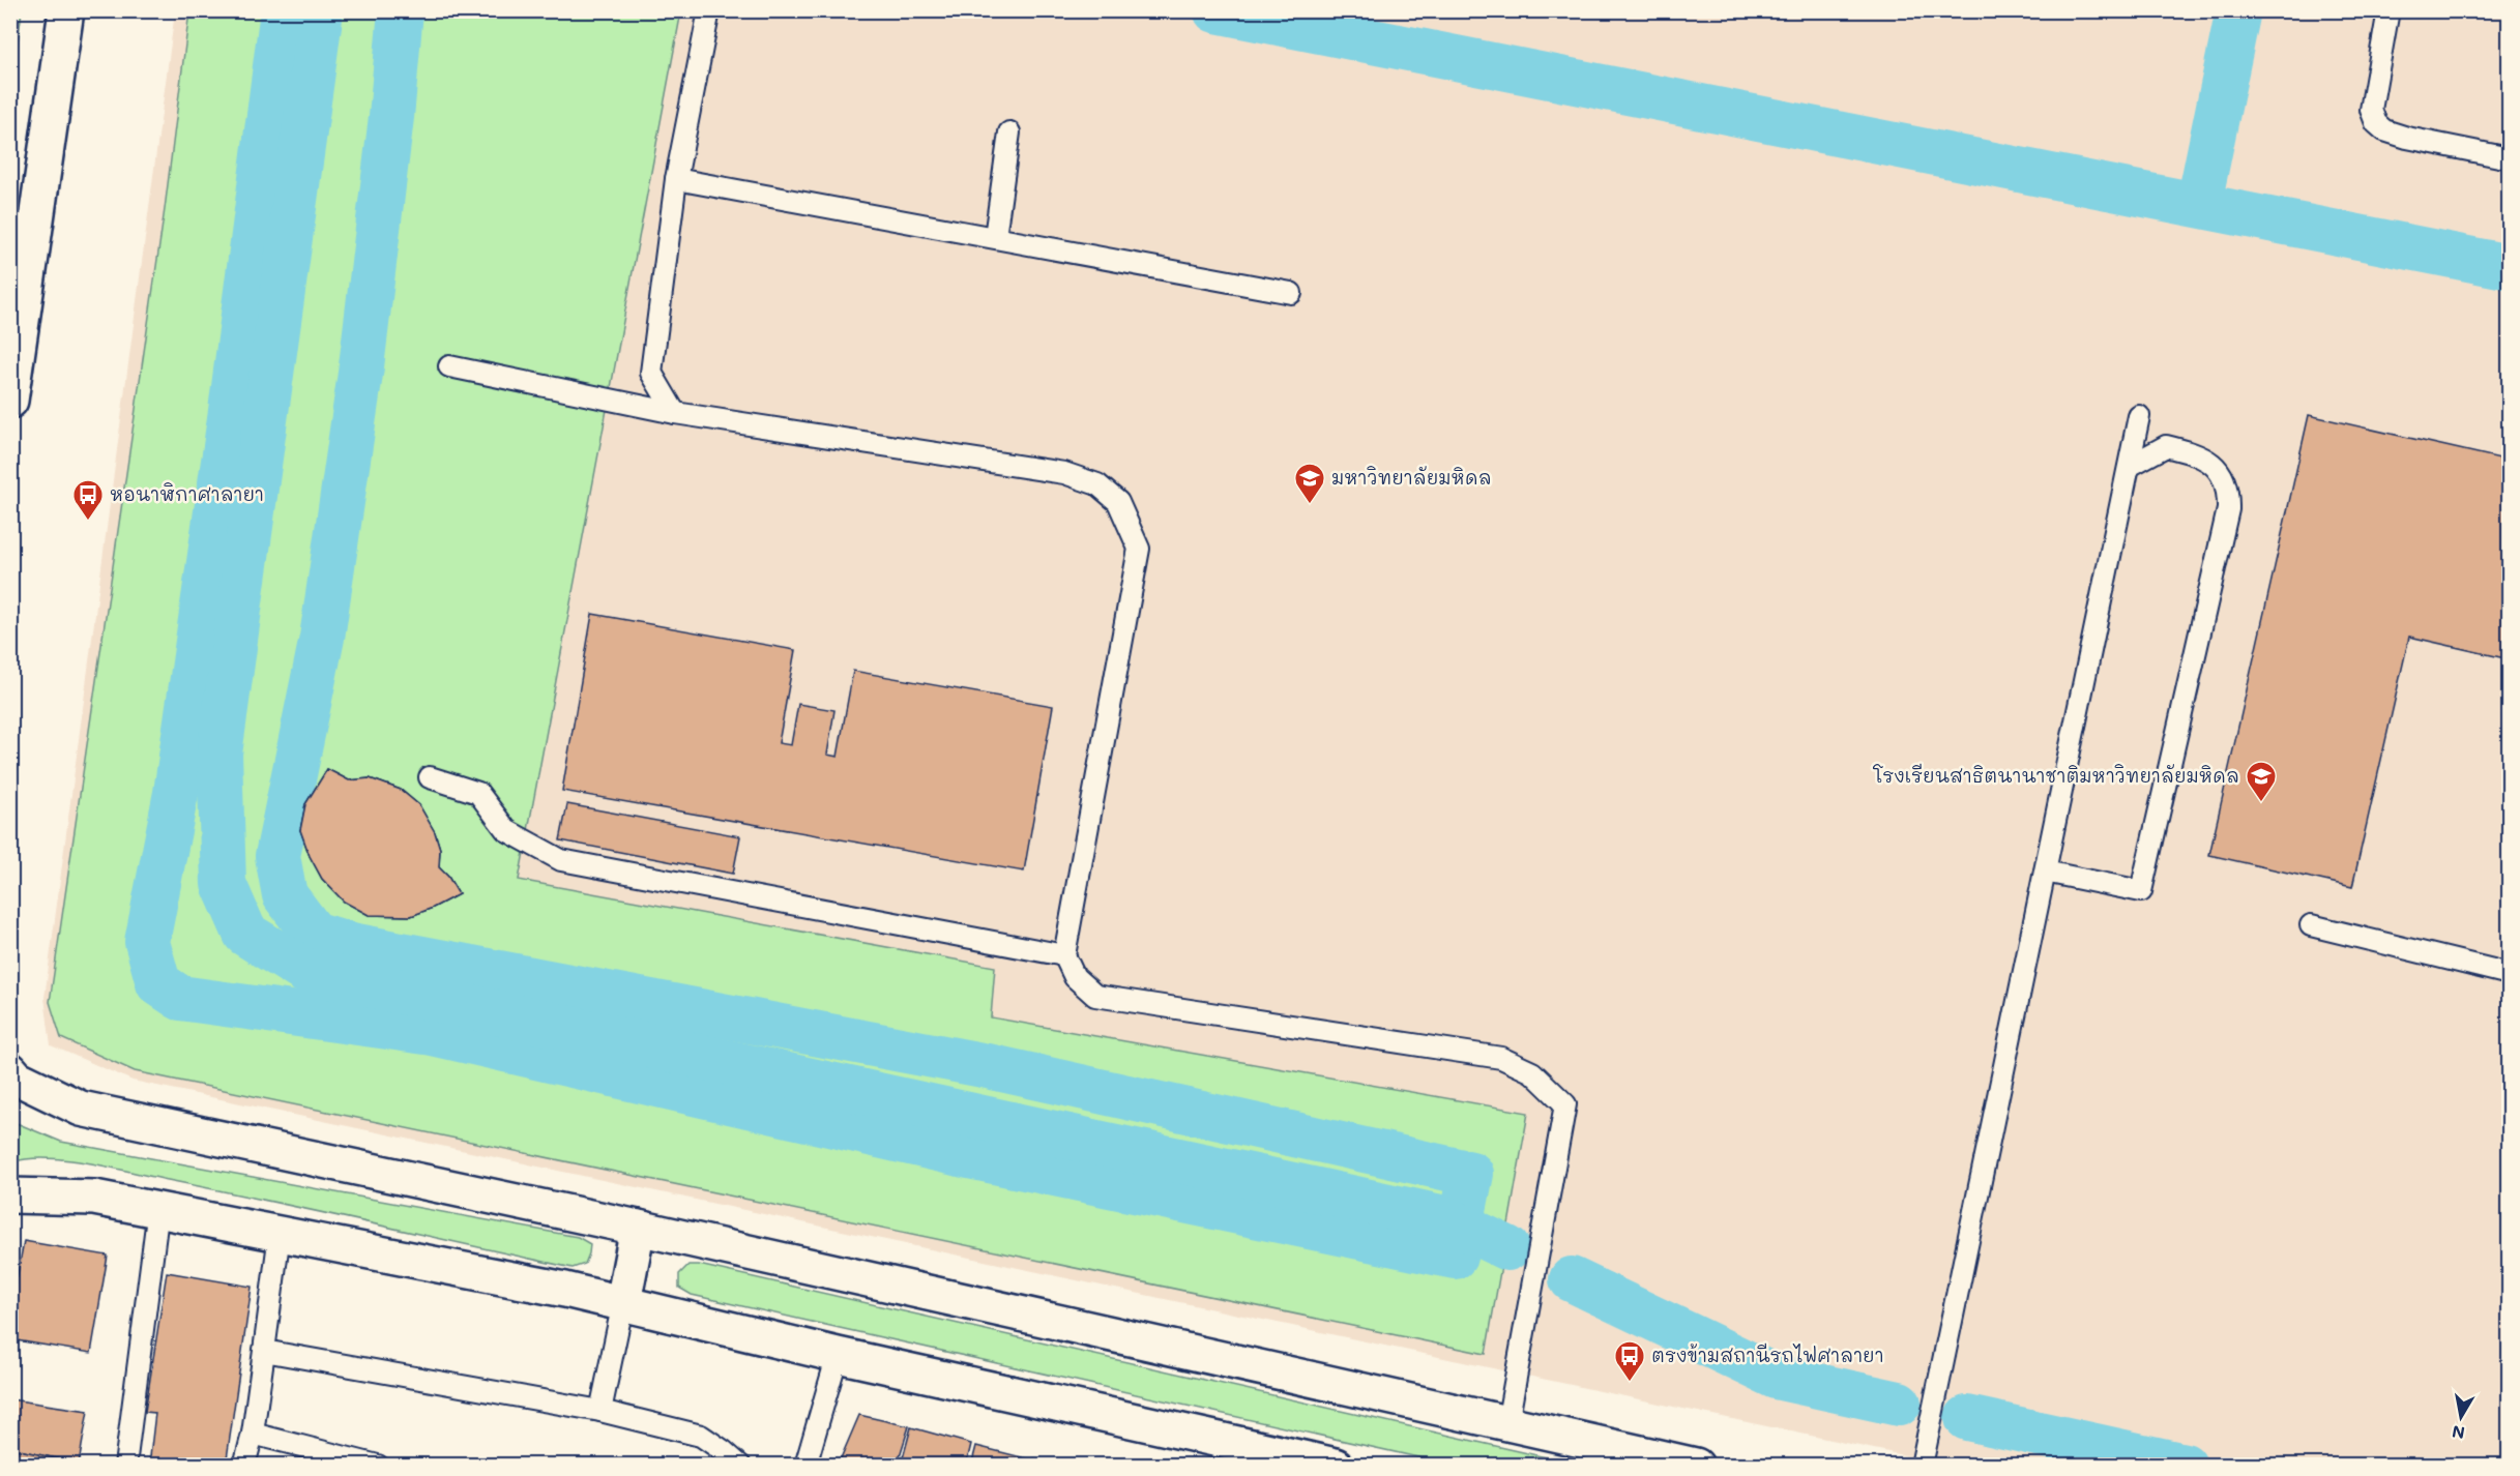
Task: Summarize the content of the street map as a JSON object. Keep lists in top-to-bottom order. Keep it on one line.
{"places":{"school or university":["มหาวิทยาลัยมหิดล","โรงเรียนสาธิตนานาชาติมหาวิทยาลัยมหิดล"],"bus stop":["หอนาฬิกาศาลายา","ตรงข้ามสถานีรถไฟศาลายา"]},"north":"bottom"}
